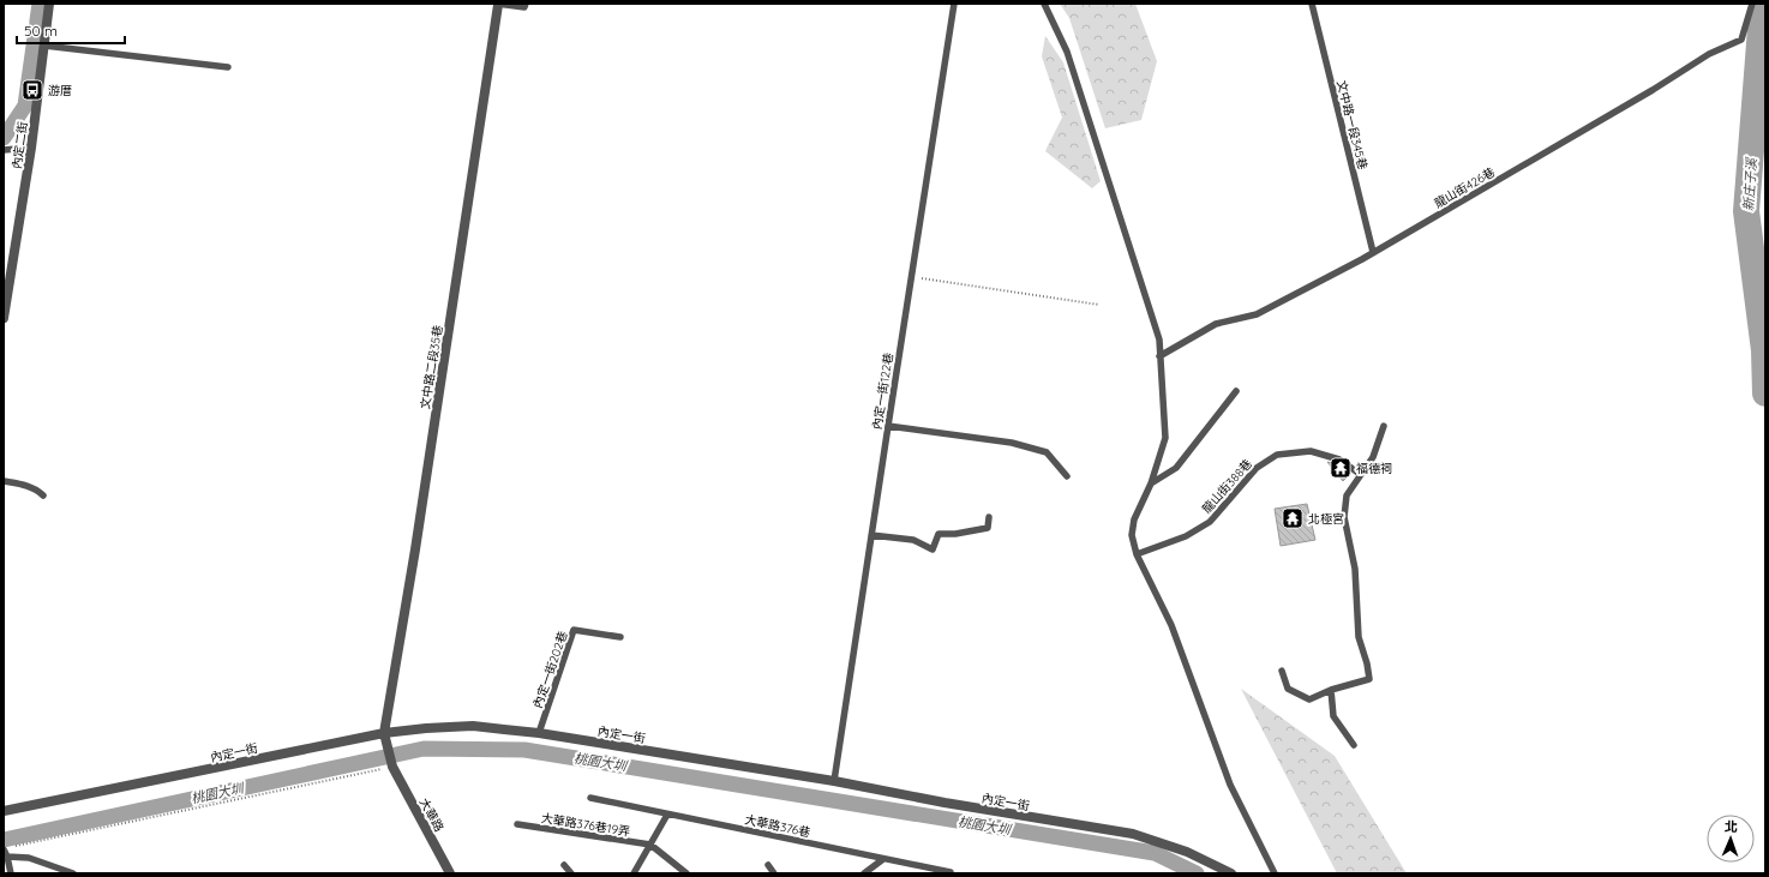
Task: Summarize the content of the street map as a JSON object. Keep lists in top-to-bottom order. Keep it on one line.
{"streets":{"street":["內定二街","文中路二段35巷","內定一街","大華路"],"lane":["文中路一段345巷","龍山街426巷","內定一街122巷","龍山街388巷","內定一街202巷","大華路376巷19弄","大華路376巷"]},"crossings":[["文中路一段345巷","龍山街426巷"],["文中路二段35巷","內定一街"],["文中路二段35巷","大華路"],["內定一街122巷","內定一街"],["內定一街202巷","內定一街"],["內定一街","大華路"]],"water":["新庄子溪","桃園大圳"],"places":{"bus stop":["游厝"],"temple":["福德祠","北極宮"]},"scale_bar":"50 m","north":"top"}
